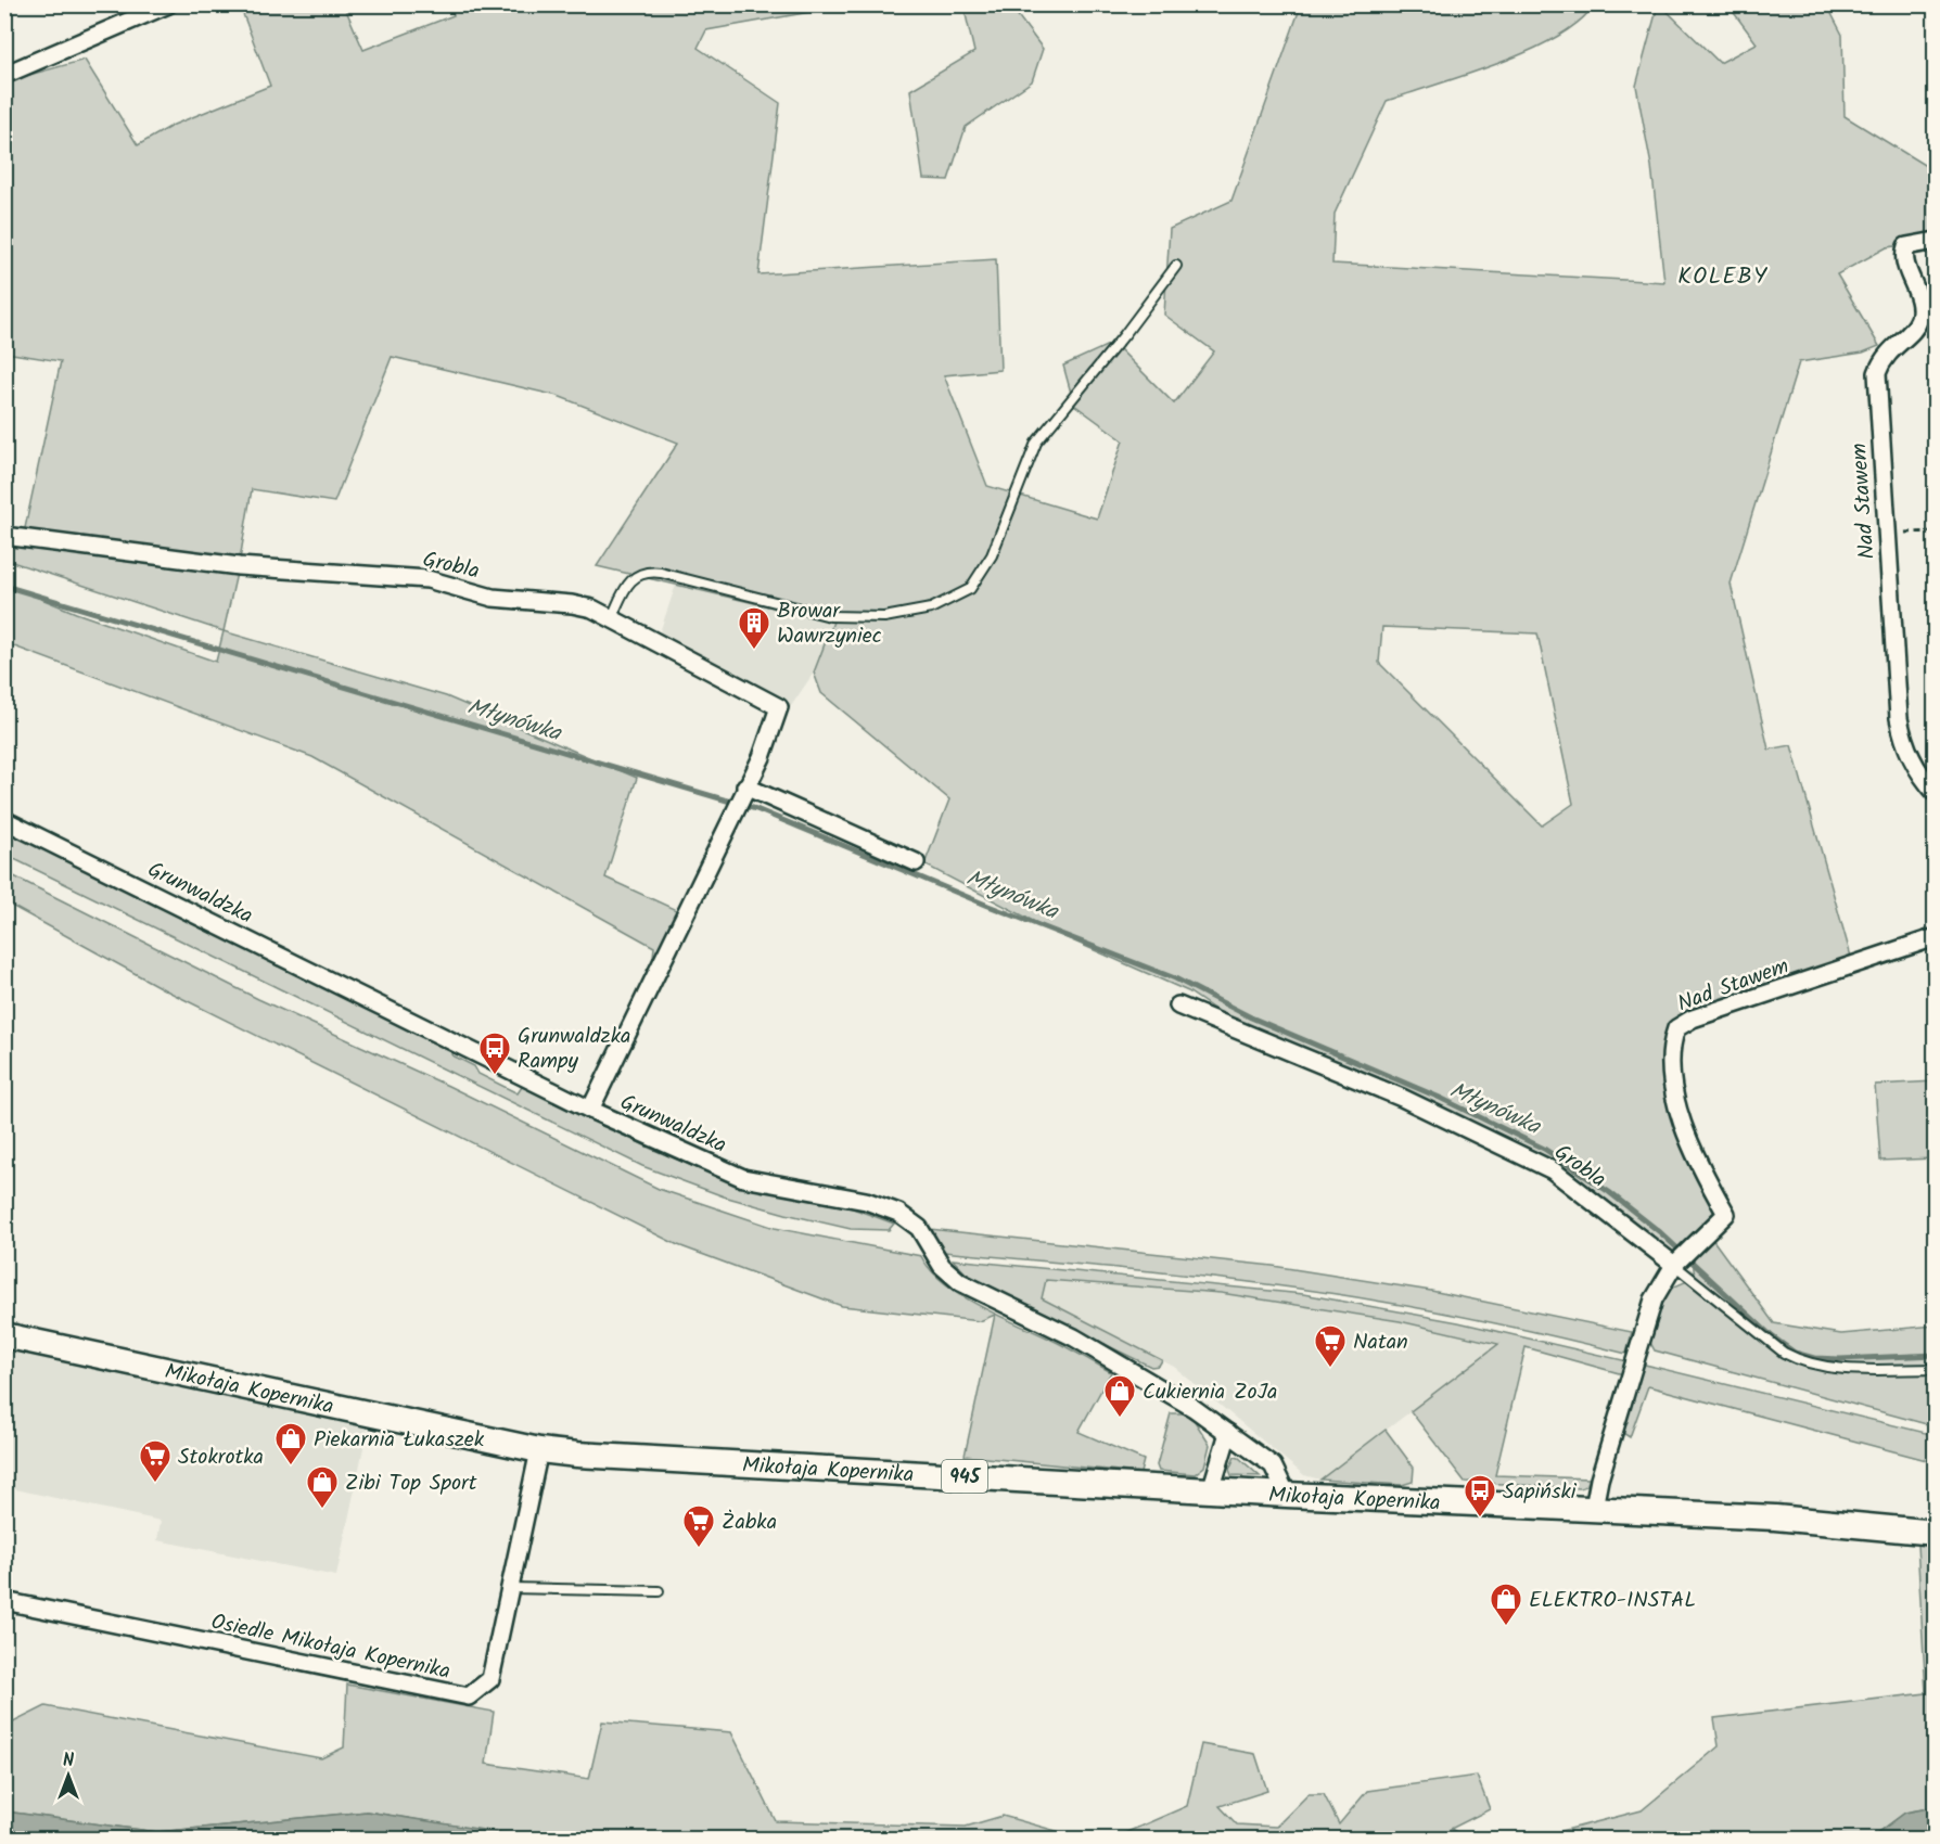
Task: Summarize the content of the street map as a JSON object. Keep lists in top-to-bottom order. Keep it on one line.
{"streets":{"main road":["Mikołaja Kopernika","945"],"street":["Nad Stawem","Grobla","Grunwaldzka","Osiedle Mikołaja Kopernika"]},"crossings":[["Nad Stawem","Grobla"],["Nad Stawem","Mikołaja Kopernika"],["Grobla","Grunwaldzka"],["Grunwaldzka","Mikołaja Kopernika"],["Mikołaja Kopernika","Osiedle Mikołaja Kopernika"]],"districts":["KOLEBY"],"water":["Młynówka"],"places":{"building":["Browar Wawrzyniec"],"bus stop":["Grunwaldzka Rampy","Sapiński"],"supermarket":["Natan","Stokrotka","Żabka"],"shop":["Cukiernia ZoJa","Piekarnia Łukaszek","Zibi Top Sport","ELEKTRO-INSTAL"]},"north":"top"}
